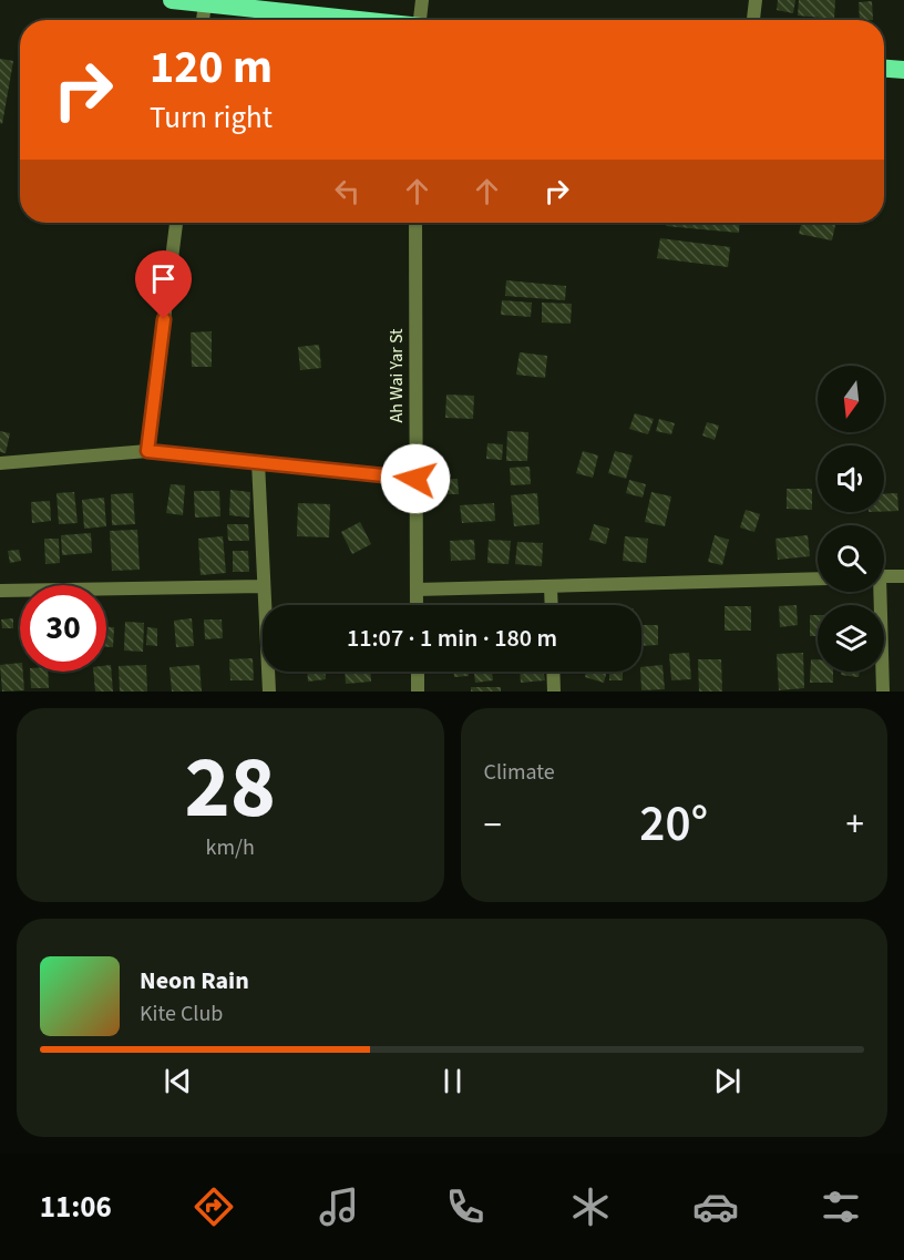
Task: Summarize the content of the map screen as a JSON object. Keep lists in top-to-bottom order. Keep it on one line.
{"streets":{"street":["Ah Wai Yar St"]},"north":"bottom","page":{"turn":["120 m","Turn right"],"limit":"30","trip":"11:07 · 1 min · 180 m","tile":[["28","km/h"],"Climate"],"heat":["−","20°","+"],"song":["Neon Rain","Kite Club"],"tabs":"11:06"}}
